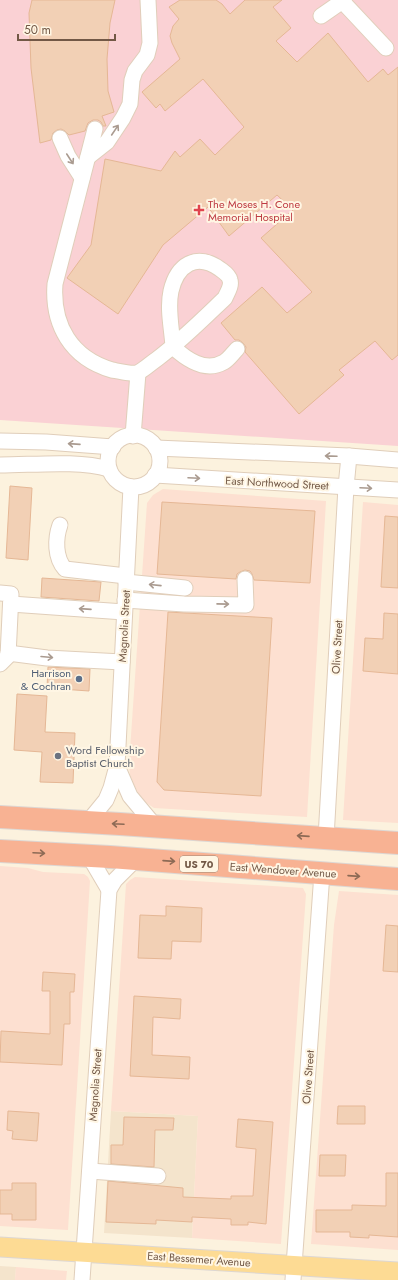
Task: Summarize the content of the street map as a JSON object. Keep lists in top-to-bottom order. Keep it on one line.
{"streets":{"highway":["US 70","East Wendover Avenue"],"main road":["East Bessemer Avenue"],"street":["East Northwood Street","Magnolia Street","Olive Street"]},"crossings":[["East Northwood Street","Magnolia Street"],["East Northwood Street","Olive Street"],["Magnolia Street","East Bessemer Avenue"],["Olive Street","East Wendover Avenue"],["Olive Street","East Bessemer Avenue"]],"places":{"health":["The Moses H. Cone Memorial Hospital"],"other":["Harrison & Cochran","Word Fellowship Baptist Church"]},"scale_bar":"50 m"}
